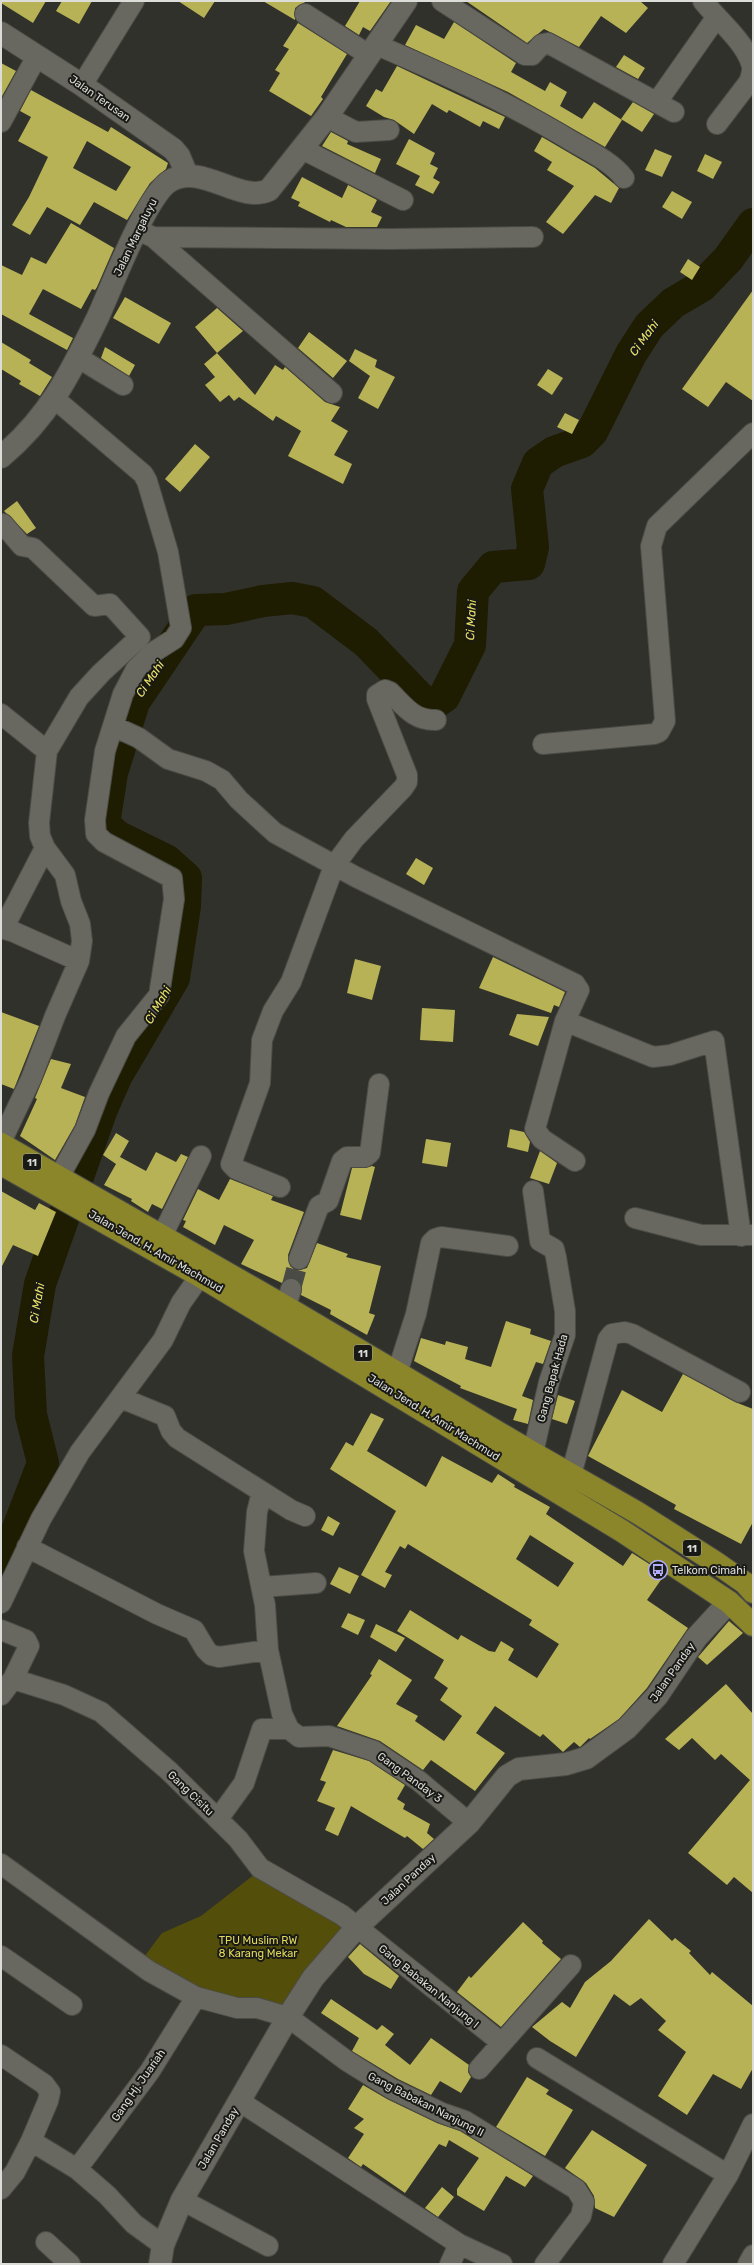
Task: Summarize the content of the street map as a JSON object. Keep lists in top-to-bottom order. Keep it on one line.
{"streets":{"highway":["11","Jalan Jend. H. Amir Machmud"],"main road":["Jalan Terusan","Jalan Margaluyu","Jalan Panday"],"street":["Gang Bapak Hada","Gang Panday 3","Gang Cisitu","Gang Babakan Nanjung I","Gang Hj. Juariah","Gang Babakan Nanjung II"]},"crossings":[["Jalan Terusan","Jalan Margaluyu"],["Jalan Jend. H. Amir Machmud","Gang Bapak Hada"],["Jalan Jend. H. Amir Machmud","Jalan Panday"],["Jalan Panday","Gang Panday 3"],["Jalan Panday","Gang Cisitu"],["Jalan Panday","Gang Babakan Nanjung I"],["Jalan Panday","Gang Babakan Nanjung II"],["Gang Panday 3","Gang Cisitu"],["Gang Cisitu","Gang Babakan Nanjung I"]],"water":["Ci Mahi"],"parks":["TPU Muslim RW 8 Karang Mekar"],"places":{"bus stop":["Telkom Cimahi"]}}
